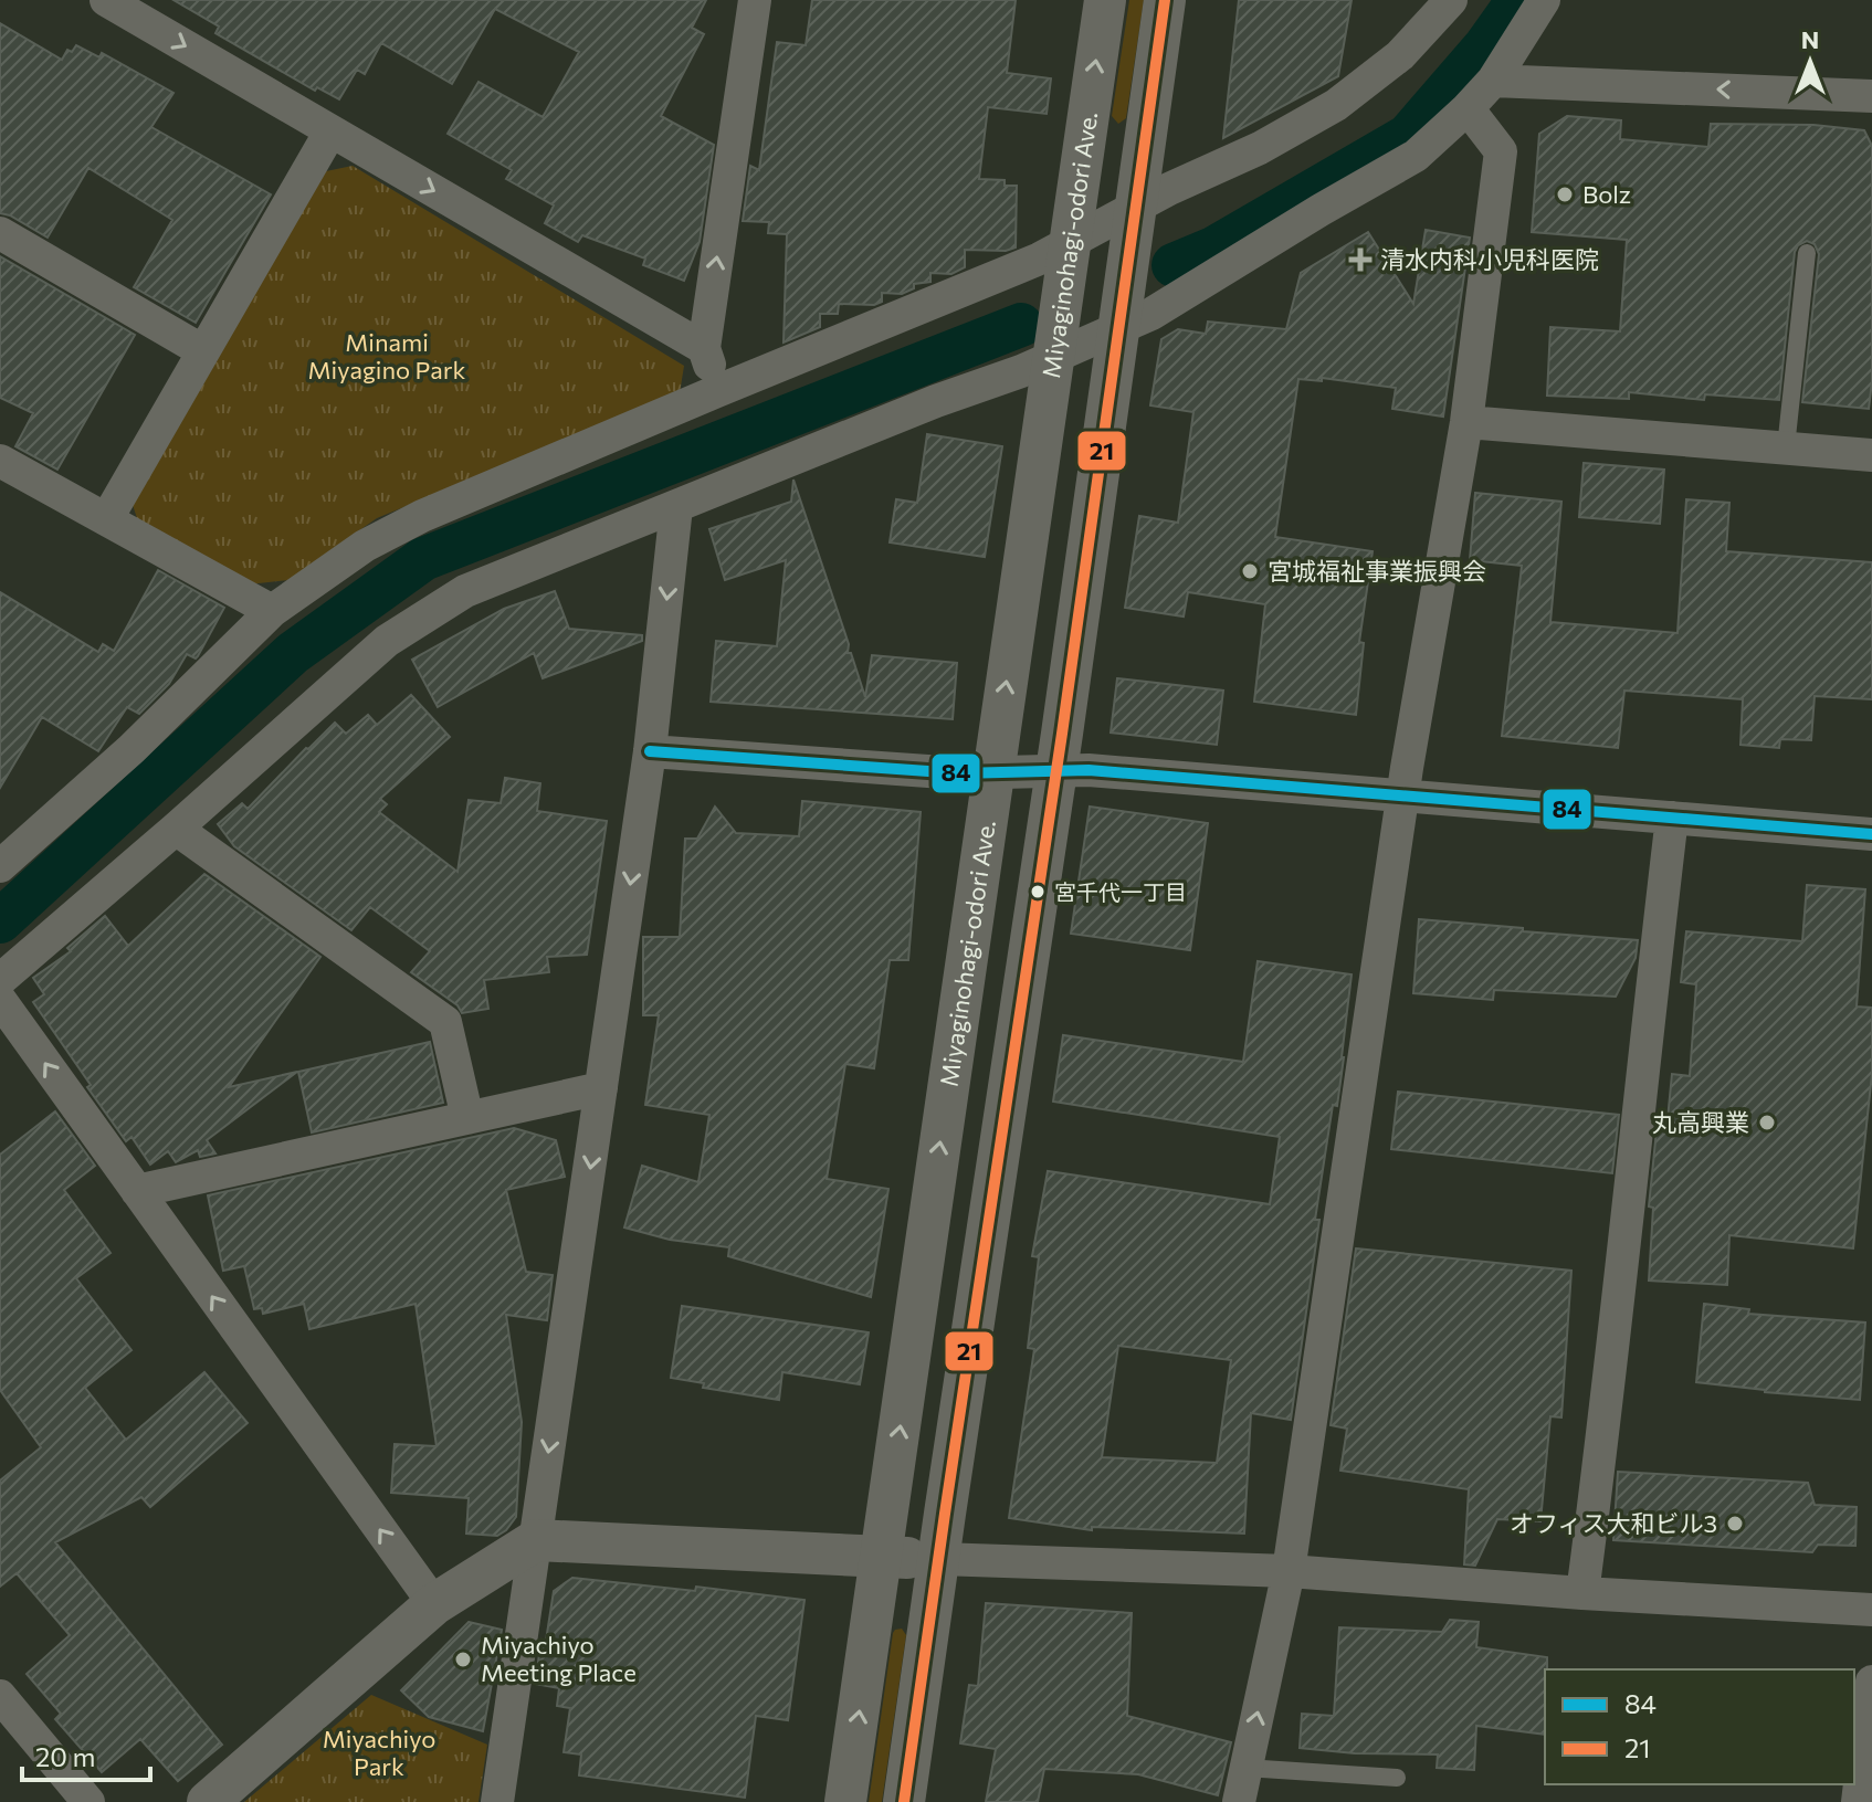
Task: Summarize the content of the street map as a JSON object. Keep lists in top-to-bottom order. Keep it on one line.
{"streets":{"street":["Miyaginohagi-odori Ave."]},"parks":["Minami Miyagino Park","Miyachiyo Park"],"places":{"other":["Bolz","宮城福祉事業振興会","宮千代一丁目","丸高興業","オフィス大和ビル3","Miyachiyo Meeting Place"],"health":["清水内科小児科医院"]},"lines":["transit line 21","transit line 84"],"legend":["84","21"],"scale_bar":"20 m","north":"top"}
